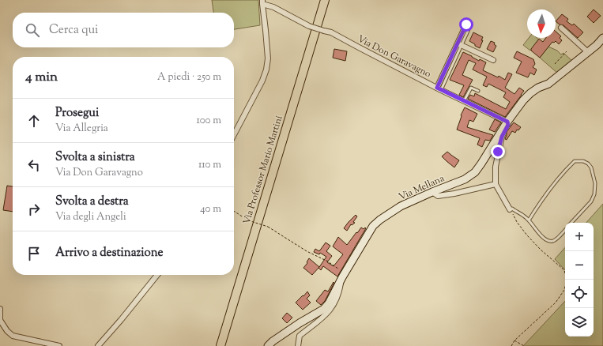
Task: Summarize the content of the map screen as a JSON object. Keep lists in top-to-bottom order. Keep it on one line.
{"streets":{"main road":["Via Professor Mario Martini"],"street":["Via Don Garavagno","Via Mellana"]},"crossings":[["Via Don Garavagno","Via Mellana"]],"north":"bottom","page":{"search":"Cerca qui","heading":["4 min","A piedi · 250 m"],"list":[["Prosegui","Via Allegria","100 m"],["Svolta a sinistra","Via Don Garavagno","110 m"],["Svolta a destra","Via degli Angeli","40 m"],"Arrivo a destinazione"],"map_buttons":["+","−"]}}
